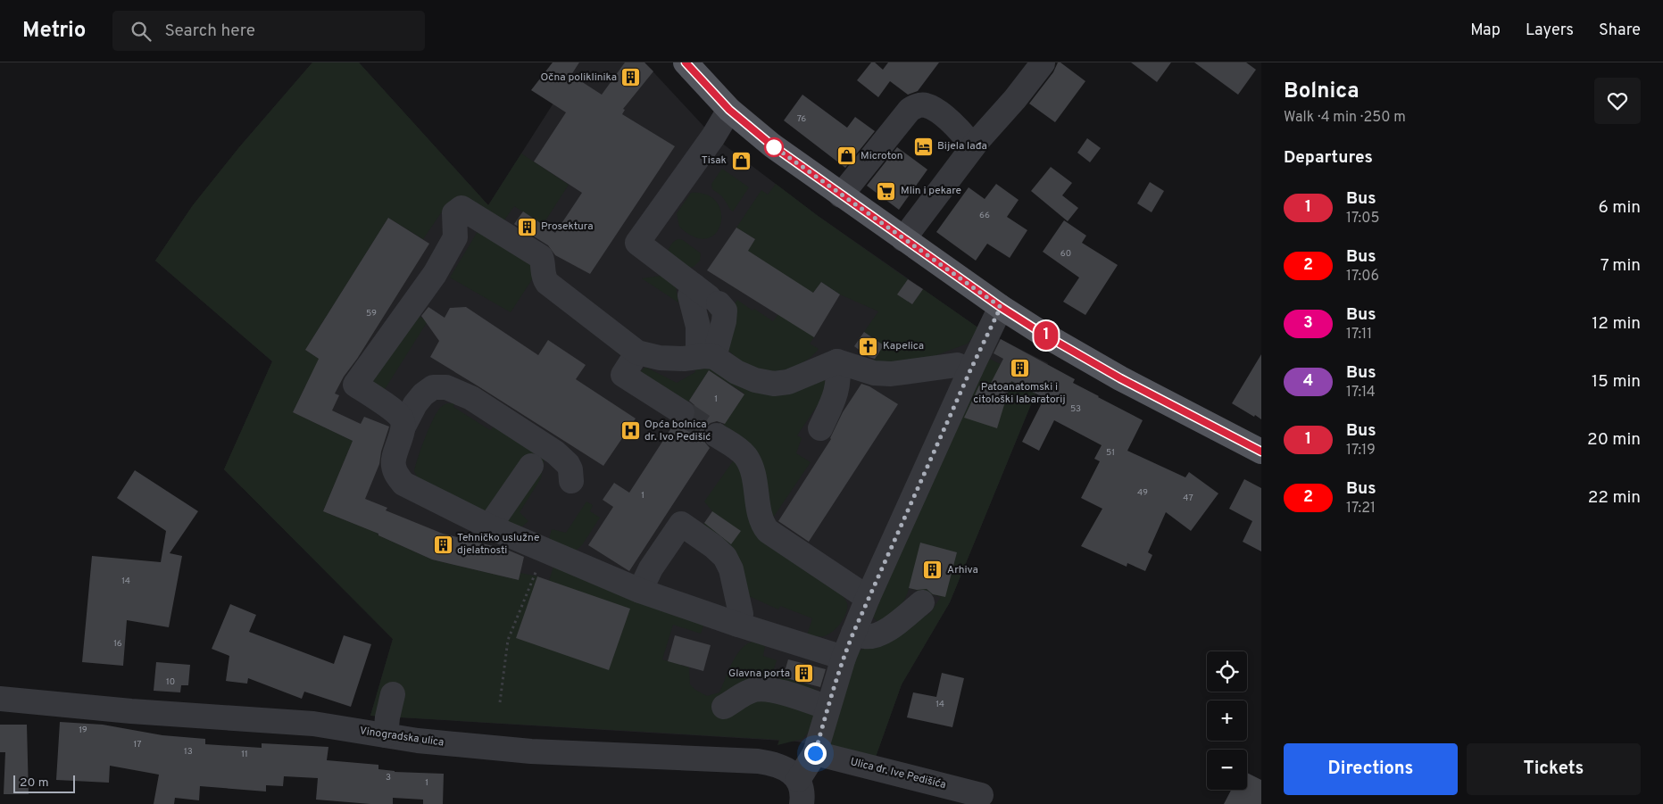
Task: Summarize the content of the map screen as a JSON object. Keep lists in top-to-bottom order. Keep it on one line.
{"streets":{"street":["Vinogradska ulica","Ulica dr. Ive Pedišića"]},"places":{"building":["Očna poliklinika","Prosektura","Patoanatomski i citološki labaratorij","Tehničko uslužne djelatnosti","Arhiva","Glavna porta"],"hotel":["Bijela lađa"],"shop":["Microton","Tisak"],"supermarket":["Mlin i pekare"],"church":["Kapelica"],"hospital":["Opća bolnica dr. Ivo Pedišić"]},"lines":["bus line 1"],"house_numbers":["76","66","60","59","1","53","51","49","1","47","14","16","10","14","19","17","13","11","3","1"],"scale_bar":"20 m","page":{"header":"Metrio","search":"Search here","nav":["Map","Layers","Share"],"on_map":"1","heading":[["Bolnica","Walk · 4 min · 250 m"],"Departures"],"list":[{"mark":"1","name":"Bus","note":"17:05","value":"6 min"},{"mark":"2","name":"Bus","note":"17:06","value":"7 min"},{"mark":"3","name":"Bus","note":"17:11","value":"12 min"},{"mark":"4","name":"Bus","note":"17:14","value":"15 min"},{"mark":"1","name":"Bus","note":"17:19","value":"20 min"},{"mark":"2","name":"Bus","note":"17:21","value":"22 min"}],"map_buttons":["+","−"],"buttons":["Directions","Tickets"],"scale":"20 m"}}
